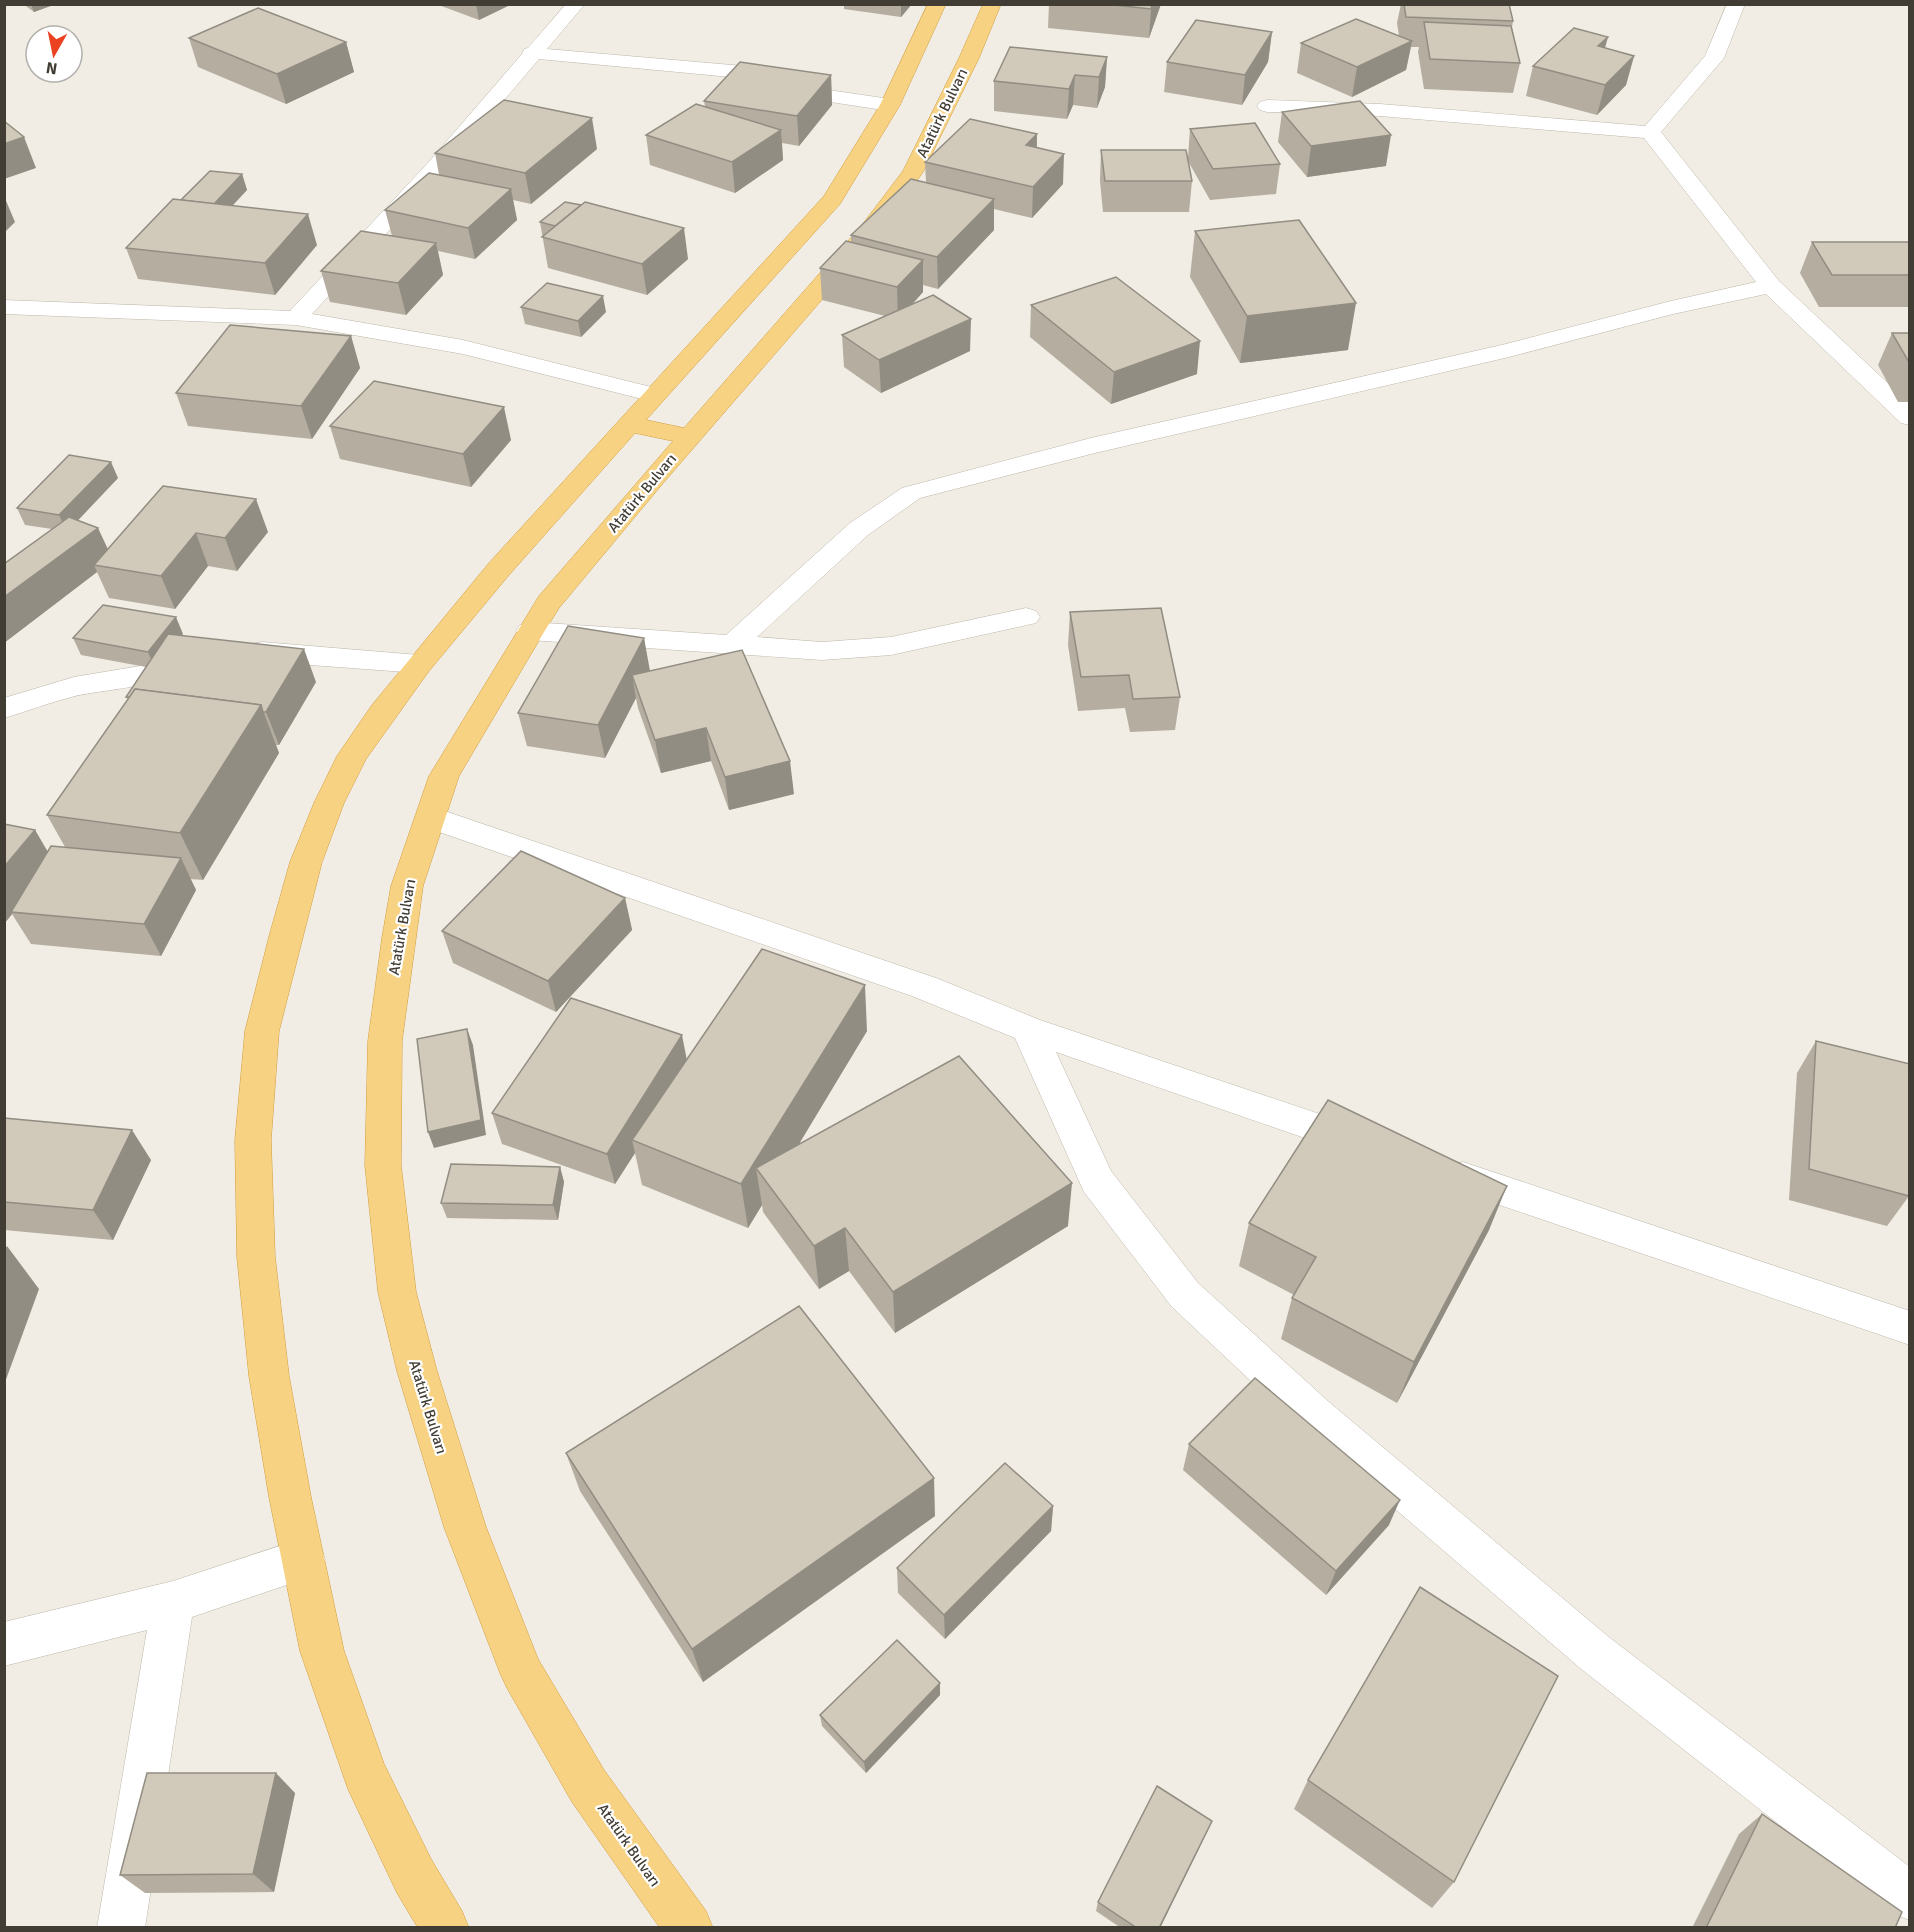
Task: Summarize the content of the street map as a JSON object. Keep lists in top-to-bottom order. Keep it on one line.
{"streets":{"highway":["Atatürk Bulvarı"]},"north":"bottom"}
